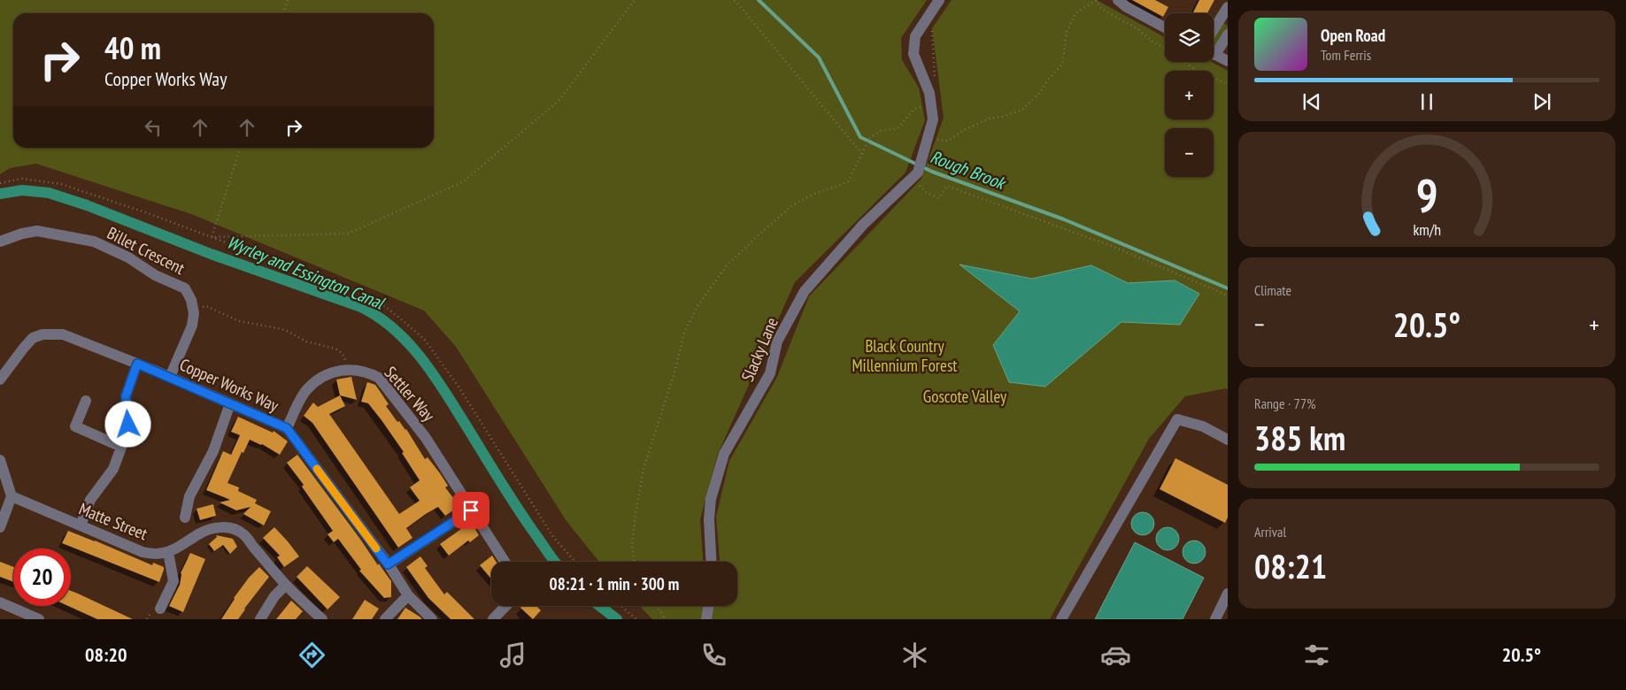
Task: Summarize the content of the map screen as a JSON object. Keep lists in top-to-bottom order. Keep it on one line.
{"streets":{"street":["Billet Crescent","Slacky Lane","Copper Works Way","Settler Way","Matte Street"]},"crossings":[["Copper Works Way","Settler Way"]],"water":["Rough Brook","Wyrley and Essington Canal"],"parks":["Black Country Millennium Forest","Goscote Valley"],"page":{"map_buttons":["+","−"],"turn":["40 m","Copper Works Way"],"song":["Open Road","Tom Ferris"],"tile":["Climate",["Range · 77%","385 km"],["Arrival","08:21"]],"heat":["−","20.5°","+"],"limit":"20","trip":"08:21 · 1 min · 300 m","tabs":["08:20","20.5°"],"gauge":["9","km/h"]}}
